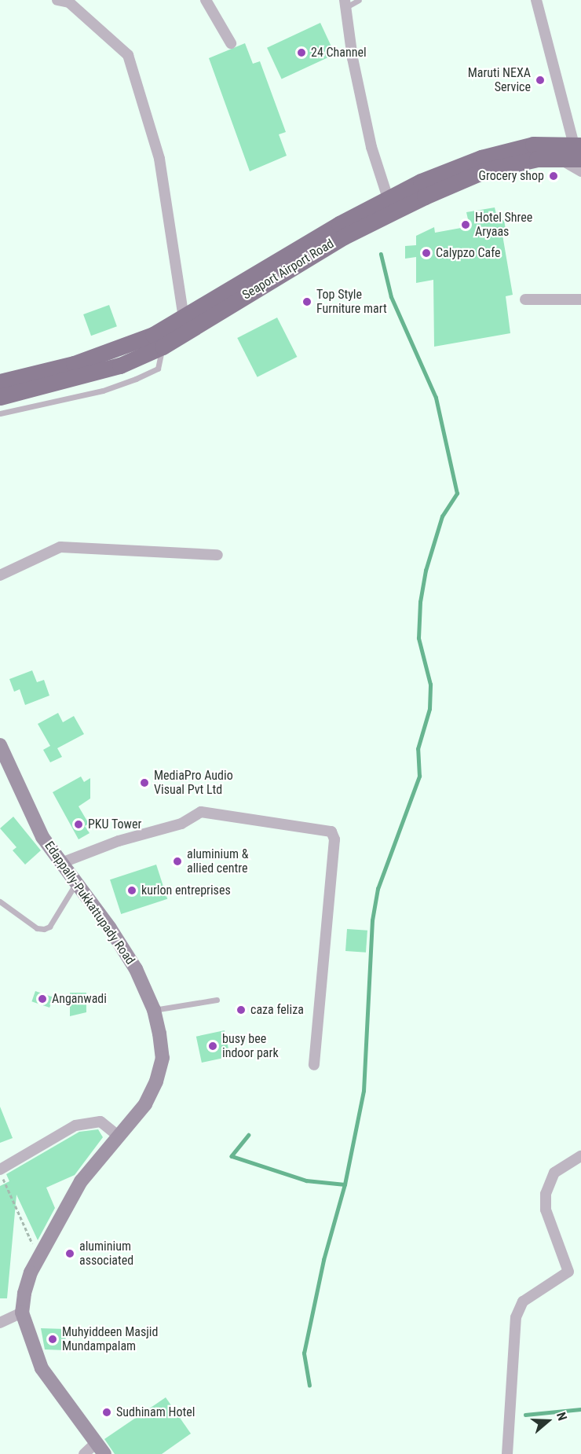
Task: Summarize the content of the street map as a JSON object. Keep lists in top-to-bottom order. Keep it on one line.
{"streets":{"main road":["Seaport Airport Road","Edappally-Pukkattupady Road"]},"places":["24 Channel","Maruti NEXA Service","Grocery shop","Hotel Shree Aryaas","Calypzo Cafe","Top Style Furniture mart","MediaPro Audio Visual Pvt Ltd","PKU Tower","aluminium & allied centre","kurlon entreprises","Anganwadi","caza feliza","busy bee indoor park","aluminium associated","Muhyiddeen Masjid Mundampalam","Sudhinam Hotel"],"north":"right"}
